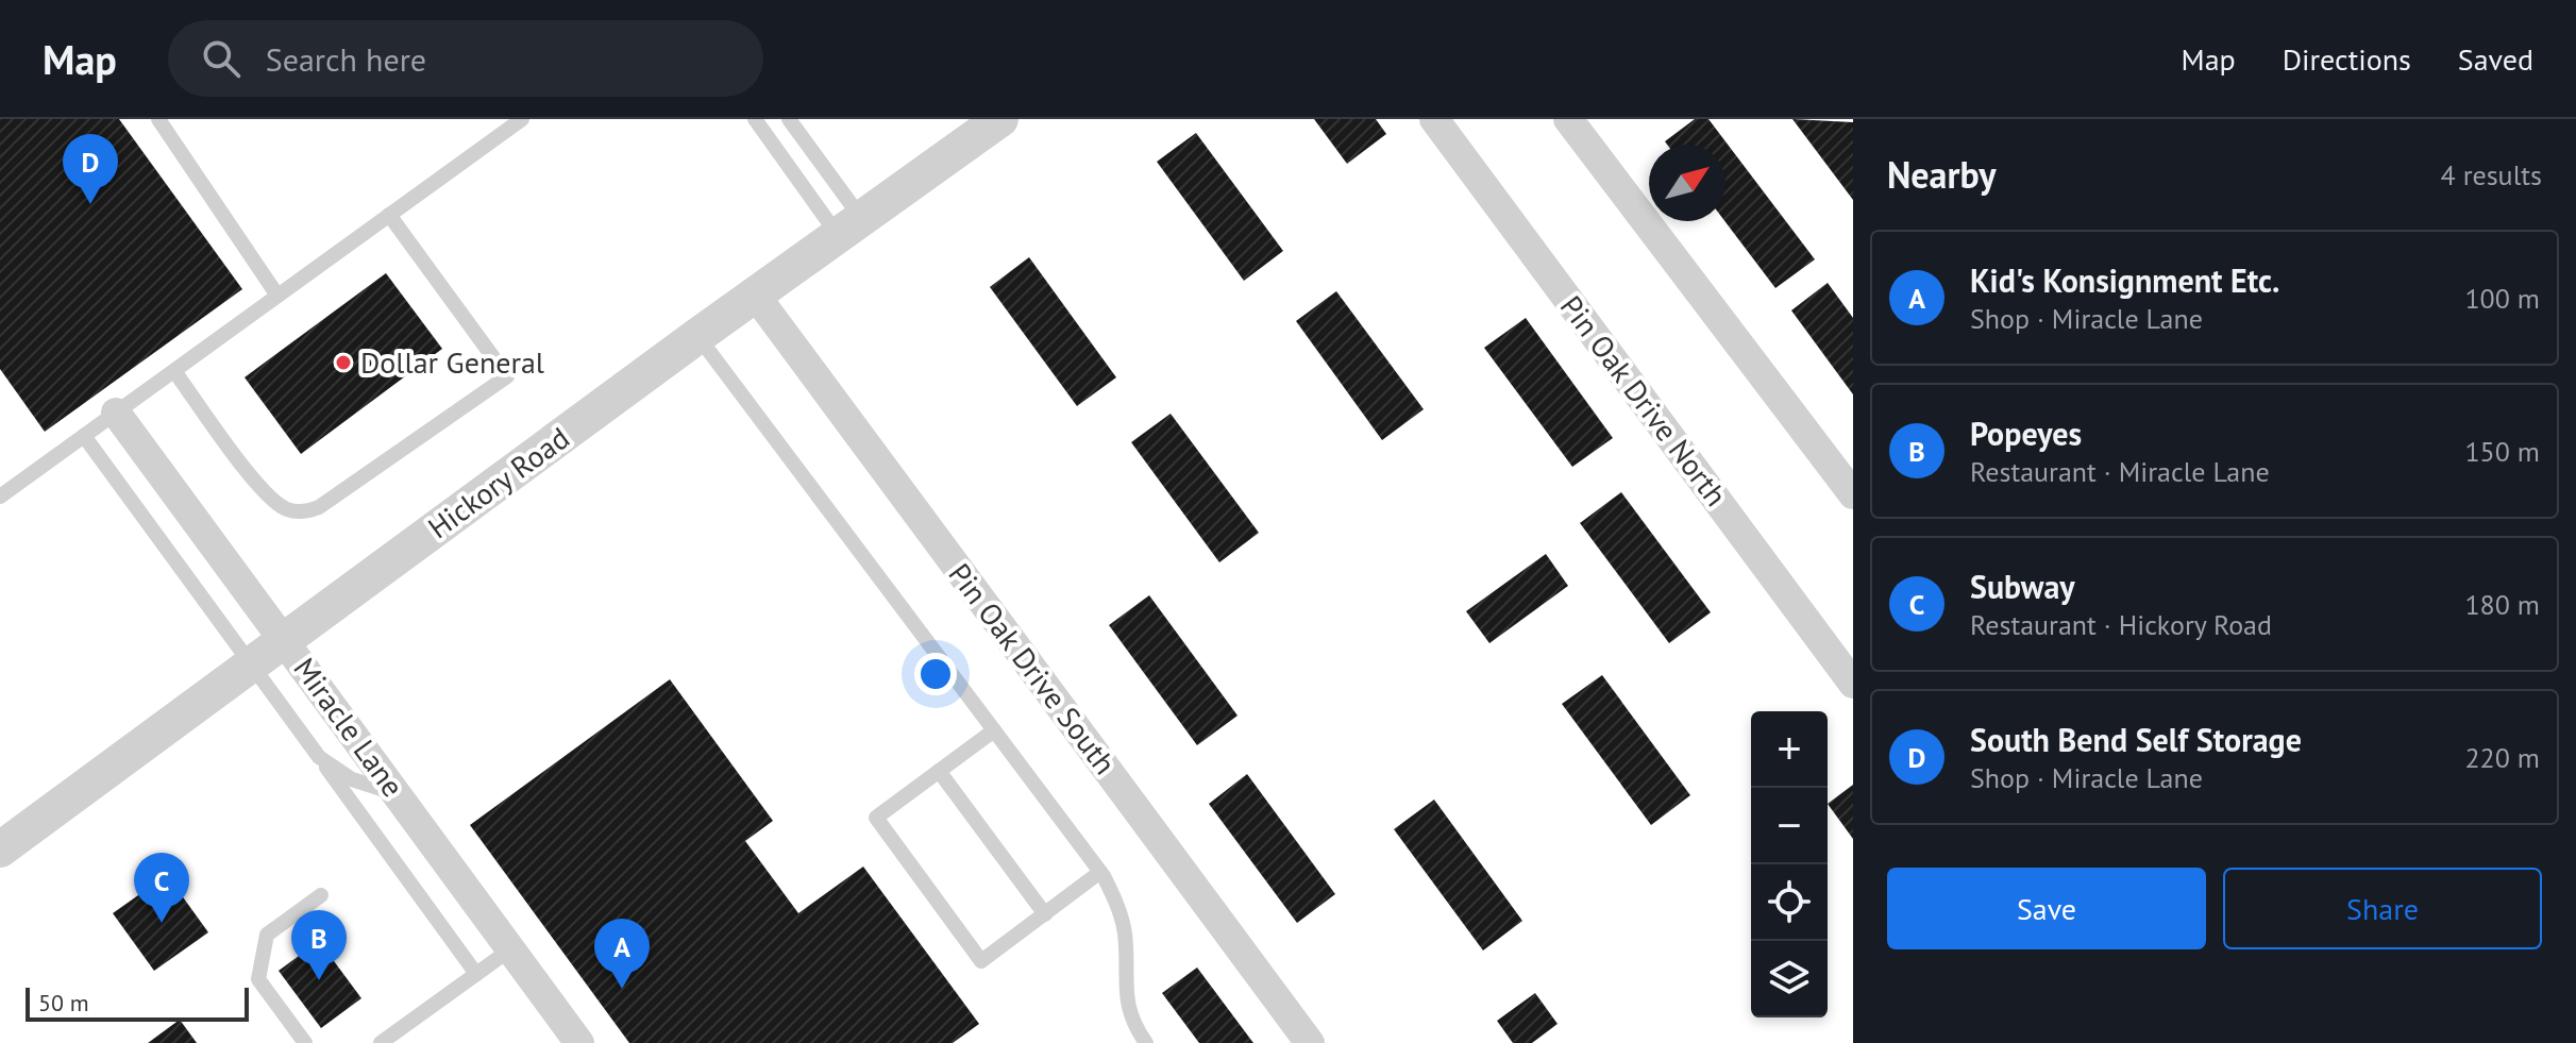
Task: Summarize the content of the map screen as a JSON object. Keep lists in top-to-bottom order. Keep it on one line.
{"streets":{"street":["Pin Oak Drive North","Hickory Road","Pin Oak Drive South","Miracle Lane"]},"crossings":[["Hickory Road","Pin Oak Drive South"],["Hickory Road","Miracle Lane"]],"places":["Dollar General"],"scale_bar":"50 m","north":"top right","page":{"header":"Map","search":"Search here","nav":["Map","Directions","Saved"],"heading":["Nearby","4 results"],"pins":["D","C","B","A"],"list":[{"mark":"A","name":"Kid's Konsignment Etc.","note":"Shop · Miracle Lane","value":"100 m"},{"mark":"B","name":"Popeyes","note":"Restaurant · Miracle Lane","value":"150 m"},{"mark":"C","name":"Subway","note":"Restaurant · Hickory Road","value":"180 m"},{"mark":"D","name":"South Bend Self Storage","note":"Shop · Miracle Lane","value":"220 m"}],"map_buttons":["+","−"],"buttons":["Save","Share"],"scale":"50 m"}}
